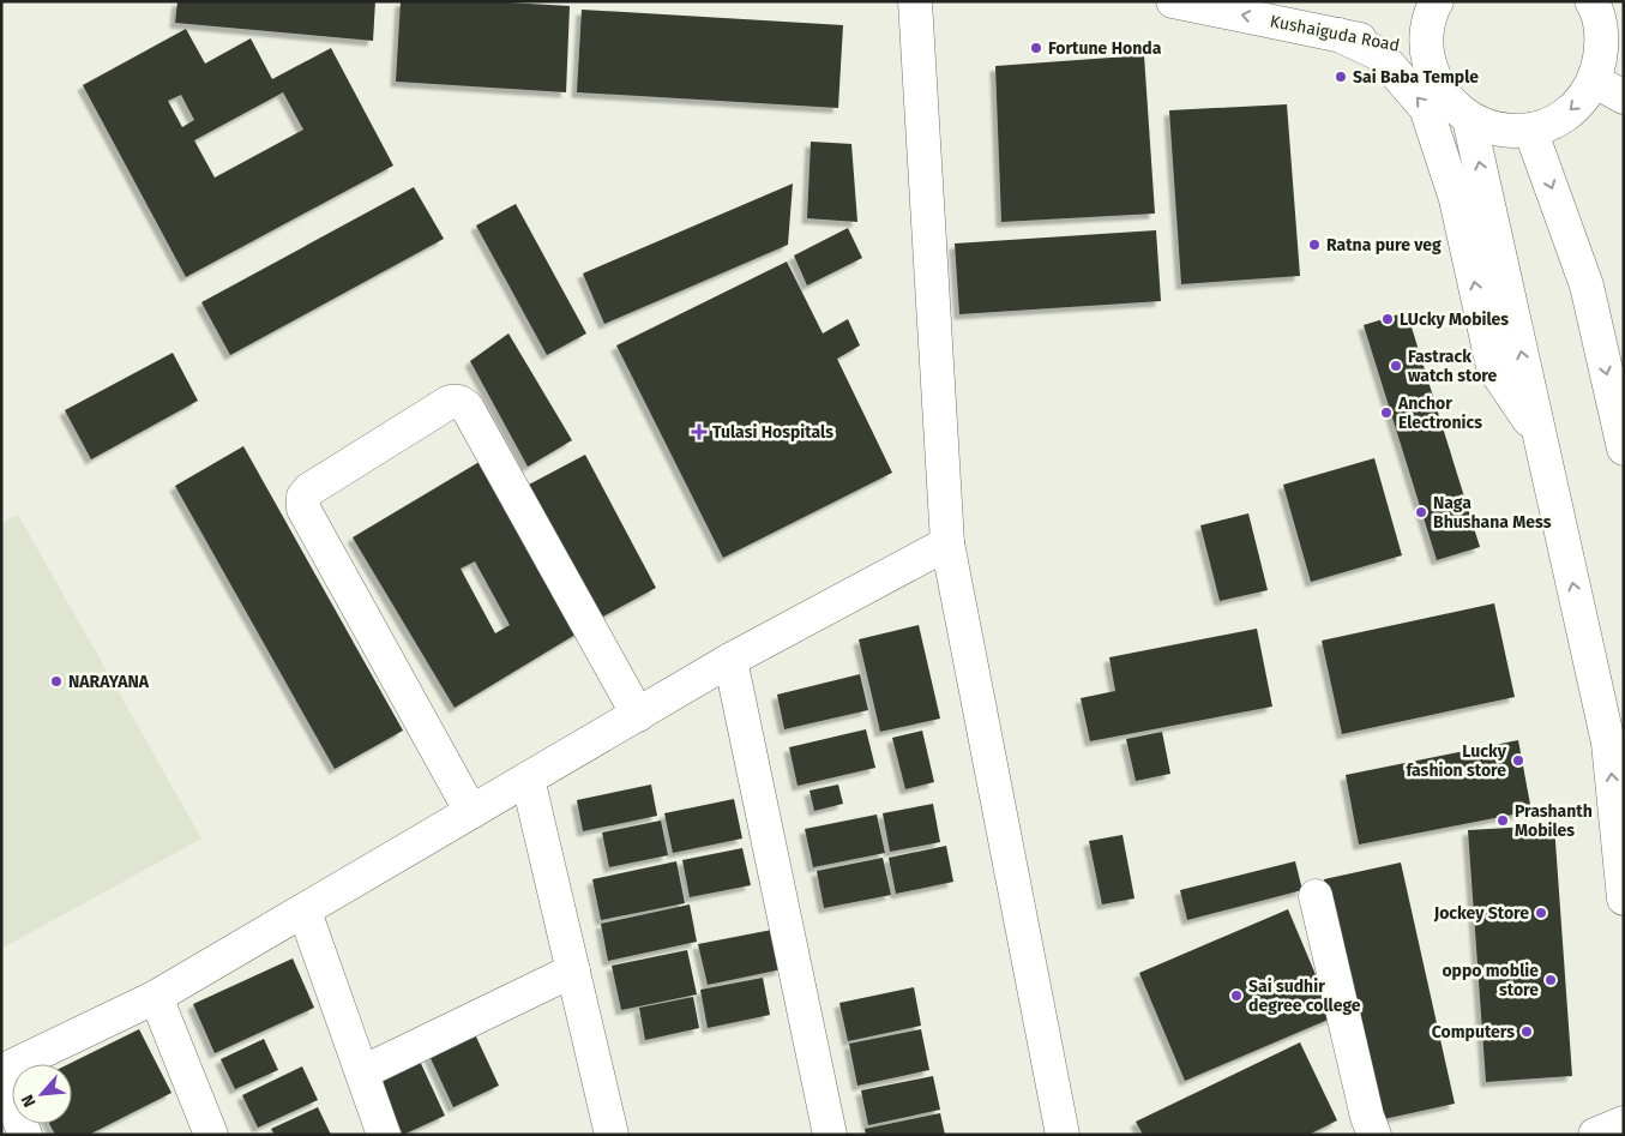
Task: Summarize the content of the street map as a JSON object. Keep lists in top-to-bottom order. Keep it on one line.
{"streets":{"street":["Kushaiguda Road"]},"one_way":["Kushaiguda Road"],"places":{"other":["Fortune Honda","Sai Baba Temple","Ratna pure veg","LUcky Mobiles","Fastrack watch store","Anchor Electronics","Naga Bhushana Mess","NARAYANA","Lucky fashion store","Prashanth Mobiles","Jockey Store","oppo moblie store","Sai sudhir degree college","Computers"],"health":["Tulasi Hospitals"]},"north":"bottom left"}
